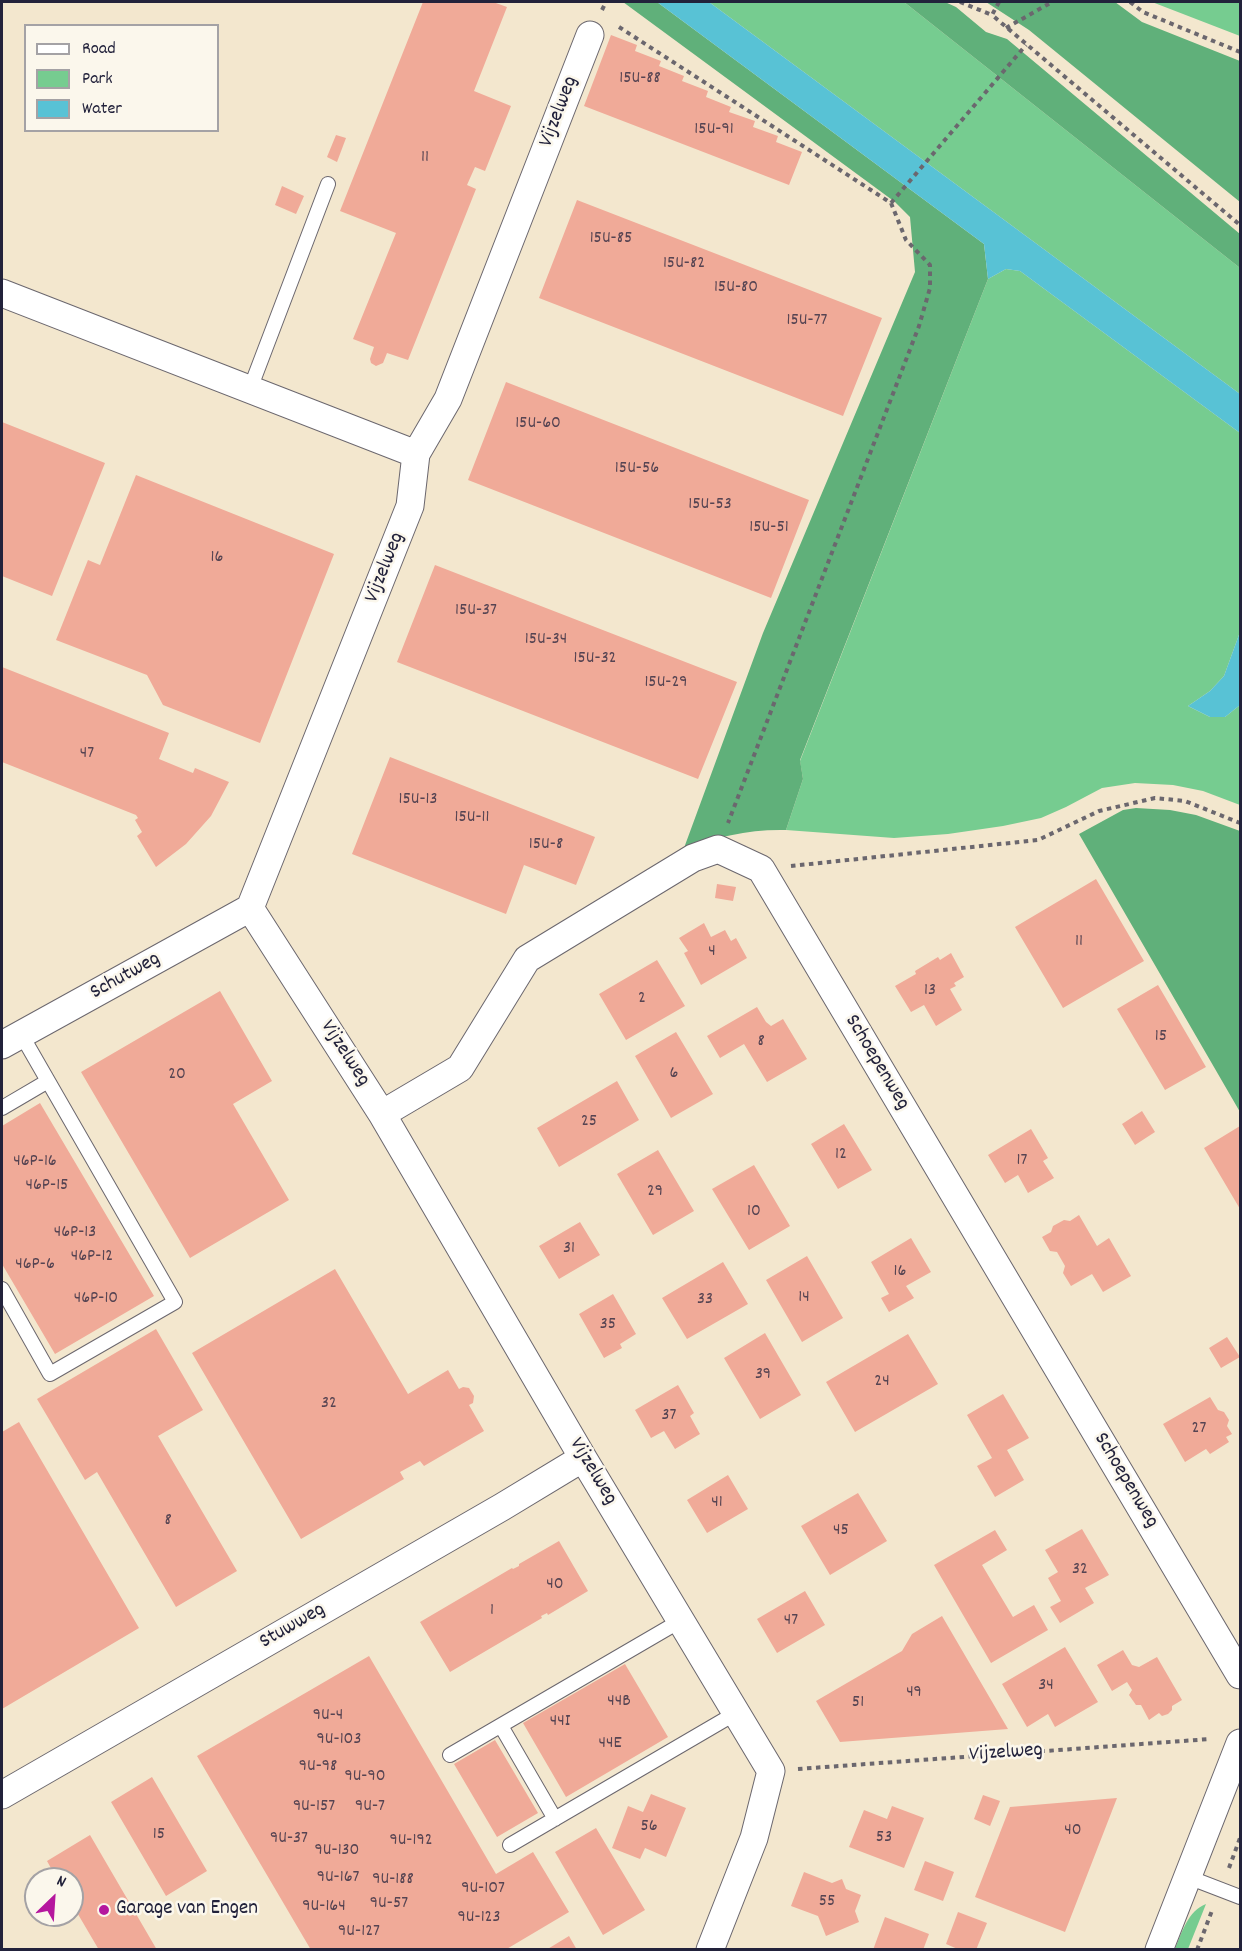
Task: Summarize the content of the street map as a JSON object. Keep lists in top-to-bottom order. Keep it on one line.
{"streets":{"street":["Vijzelweg","Schutweg","Schoepenweg","Stuwweg"]},"crossings":[["Vijzelweg","Schutweg"],["Vijzelweg","Stuwweg"]],"places":["Garage van Engen"],"house_numbers":["15U-88","15U-91","11","15U-85","15U-82","15U-80","15U-77","15U-60","15U-56","15U-53","15U-51","16","15U-37","15U-34","15U-32","15U-29","47","15U-13","15U-11","15U-8","11","4","13","2","15","8","6","20","25","12","17","46P-16","46P-15","29","10","46P-13","31","46P-12","46P-6","16","14","46P-10","33","35","39","24","32","37","27","41","8","45","32","40","1","47","34","49","44B","51","9U-4","44I","9U-103","44E","9U-98","9U-90","9U-157","9U-7","56","40","15","53","9U-37","9U-192","9U-130","9U-167","9U-188","9U-107","55","9U-57","9U-164","9U-123","9U-127"],"legend":["Road","Park","Water"],"north":"top right"}
